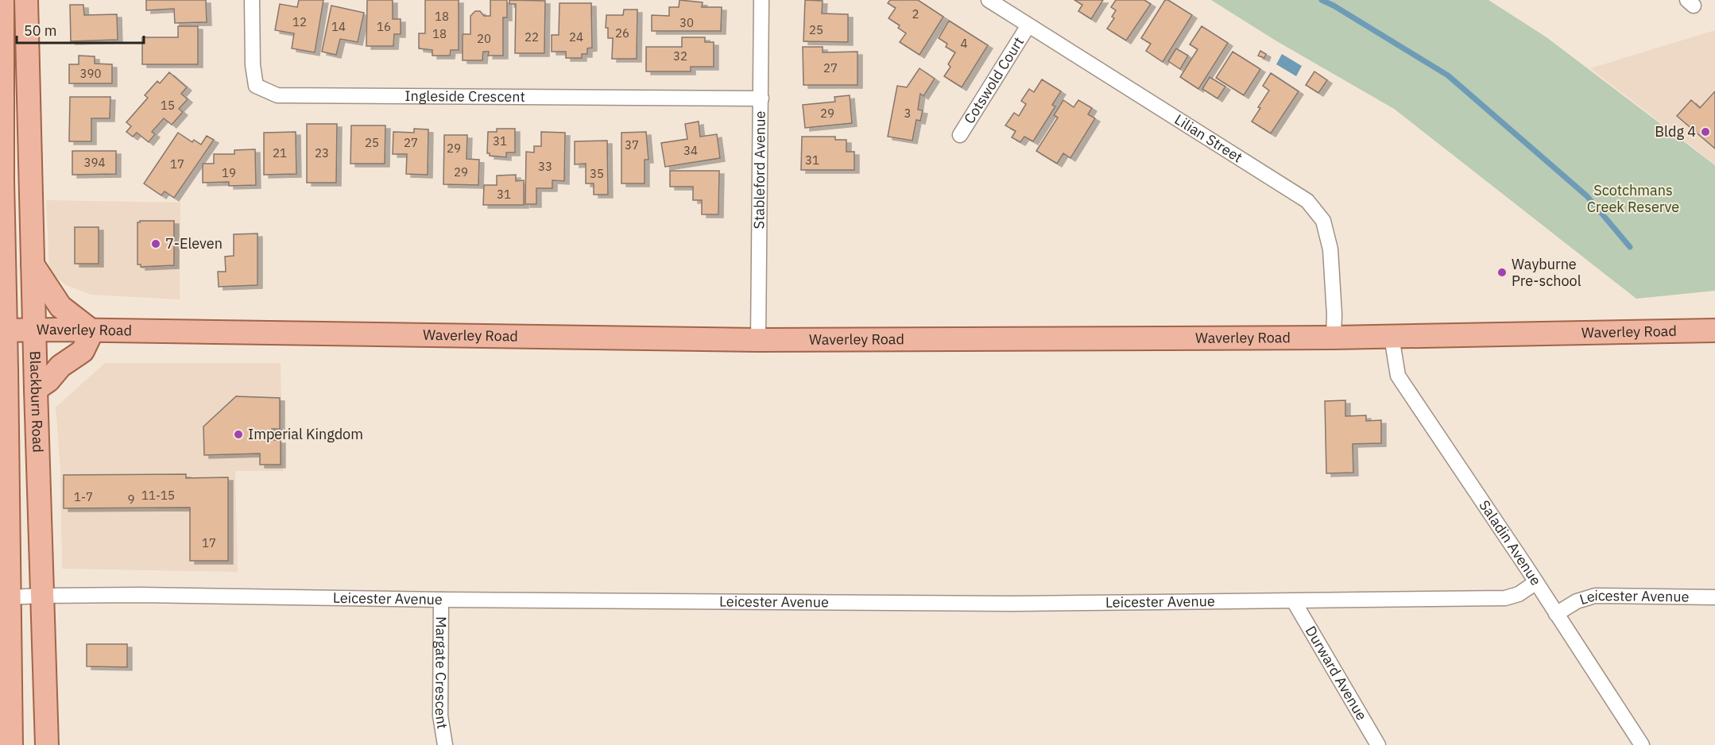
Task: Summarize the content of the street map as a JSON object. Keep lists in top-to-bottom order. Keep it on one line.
{"streets":{"main road":["Waverley Road","Blackburn Road"],"street":["Cotswold Court","Ingleside Crescent","Lilian Street","Stableford Avenue","Saladin Avenue","Leicester Avenue","Margate Crescent","Durward Avenue"]},"crossings":[["Cotswold Court","Lilian Street"],["Ingleside Crescent","Stableford Avenue"],["Lilian Street","Waverley Road"],["Stableford Avenue","Waverley Road"],["Waverley Road","Blackburn Road"],["Waverley Road","Saladin Avenue"],["Blackburn Road","Leicester Avenue"],["Saladin Avenue","Leicester Avenue"],["Leicester Avenue","Margate Crescent"],["Leicester Avenue","Durward Avenue"]],"parks":["Scotchmans Creek Reserve"],"places":["Bldg 4","7-Eleven","Wayburne Pre-school","Imperial Kingdom"],"house_numbers":["2","18","12","30","14","16","25","26","18","22","24","20","4","32","27","390","15","29","3","31","25","27","37","29","34","21","23","31","394","17","33","29","19","35","31","11-15","1-7","9","17"],"scale_bar":"50 m"}
